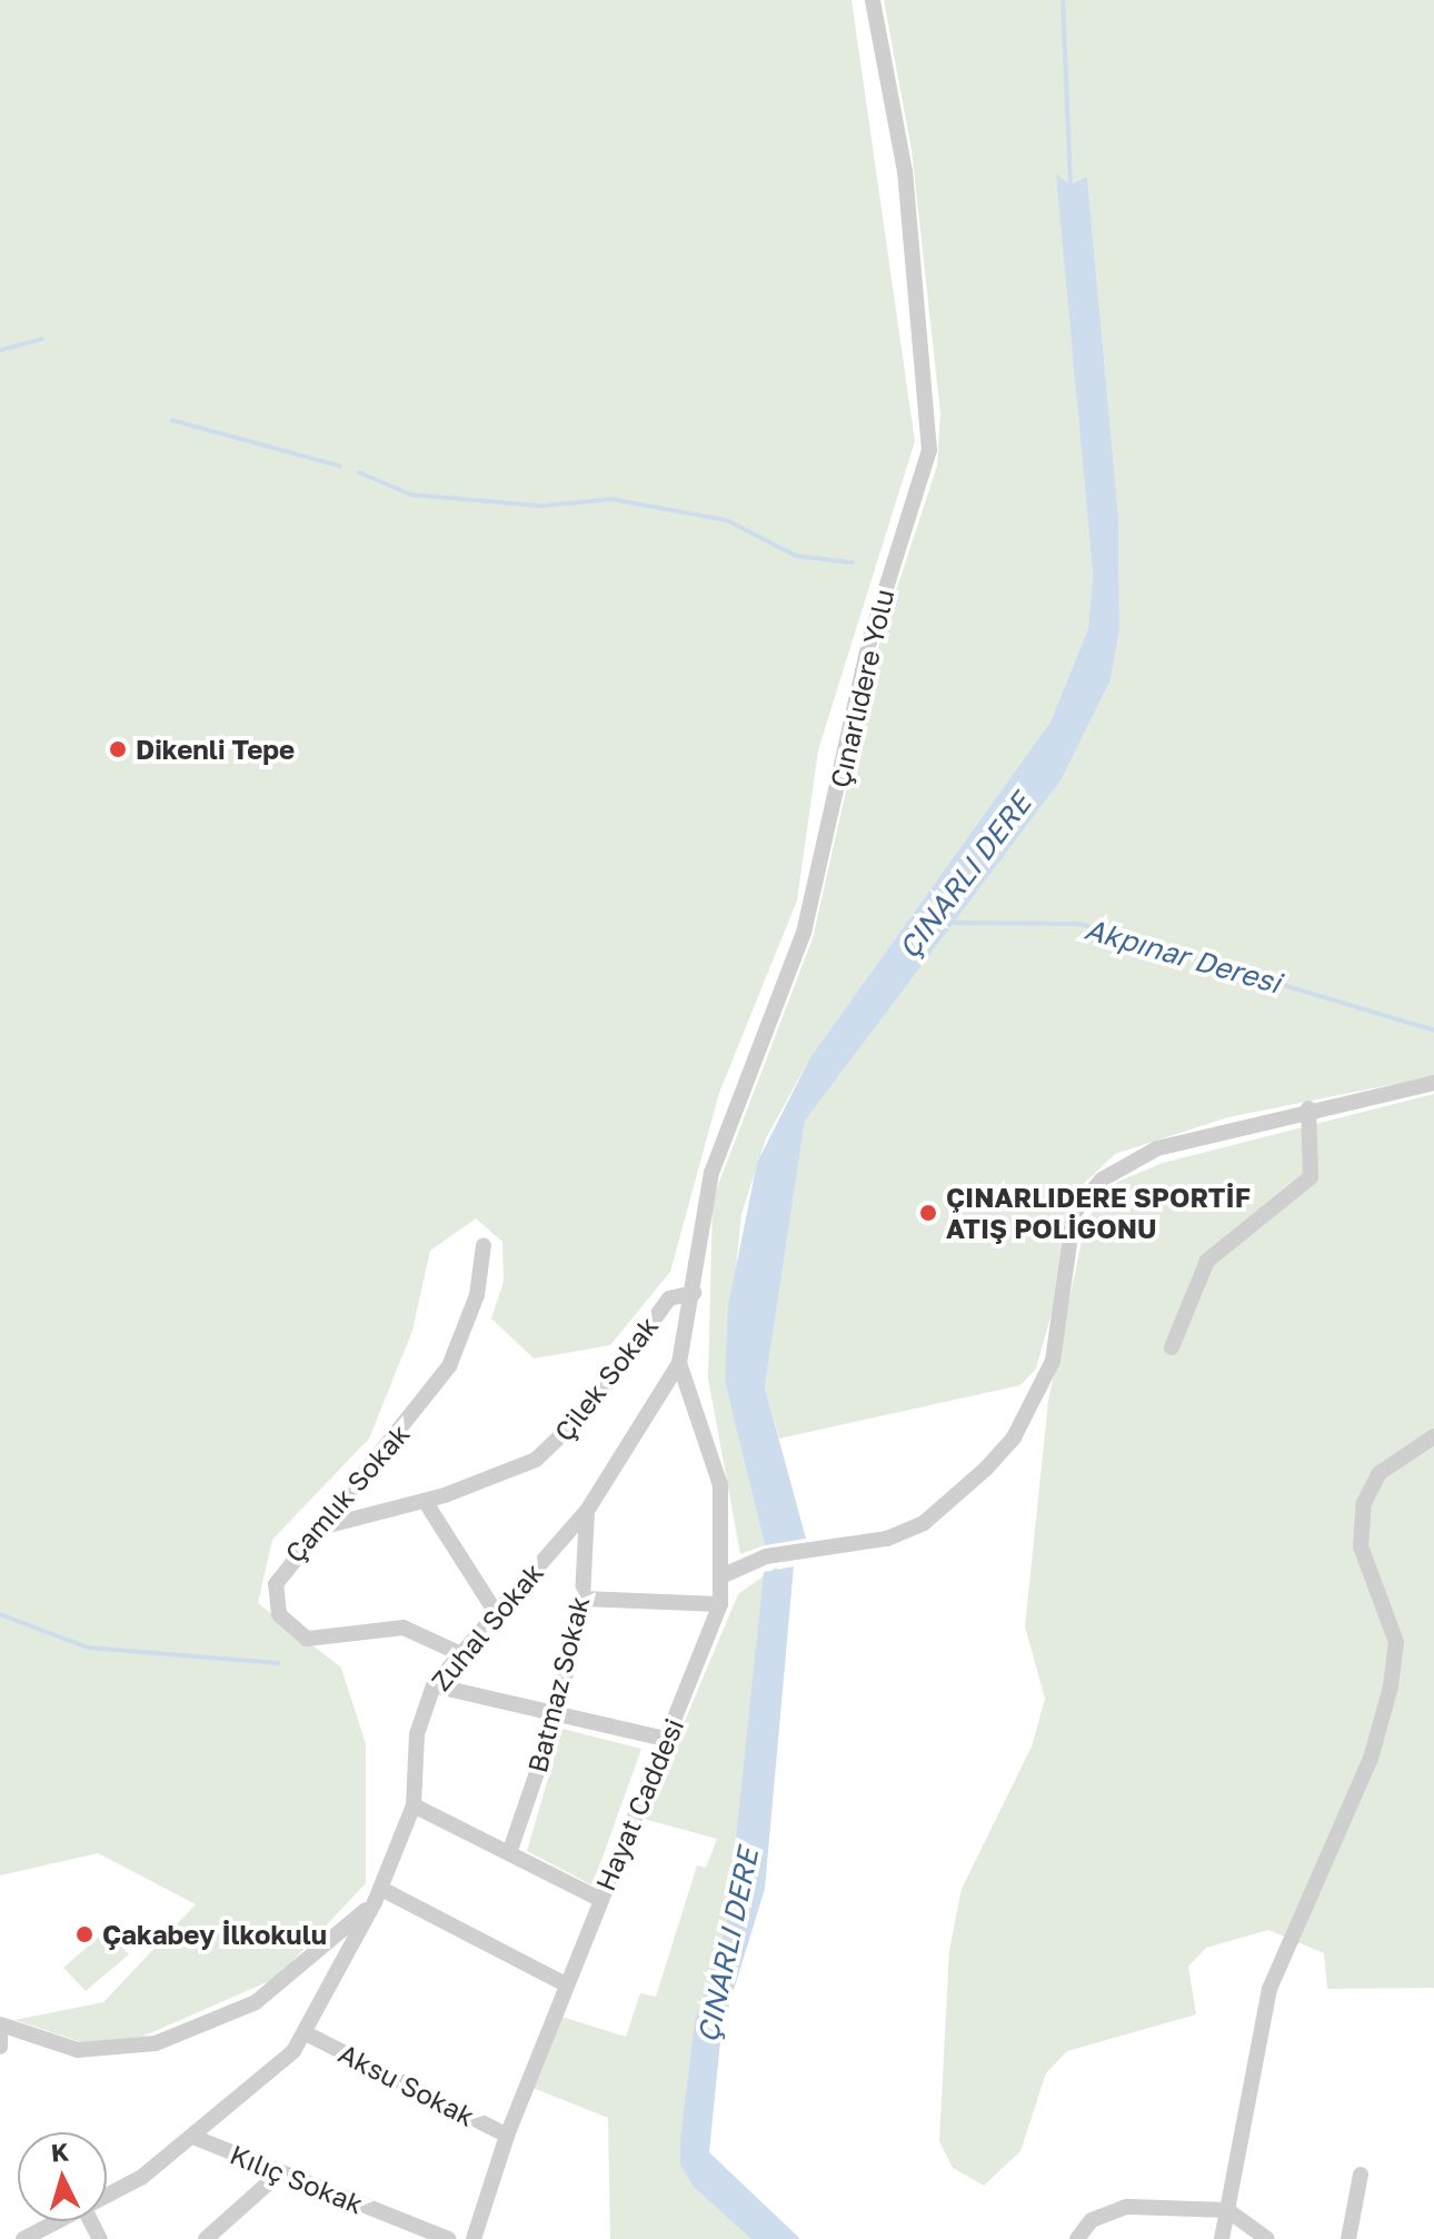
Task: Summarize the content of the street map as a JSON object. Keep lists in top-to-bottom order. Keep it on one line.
{"streets":{"street":["Çınarlıdere Yolu","Çilek Sokak","Çamlık Sokak","Zuhal Sokak","Batmaz Sokak","Hayat Caddesi","Aksu Sokak","Kılıç Sokak"]},"crossings":[["Çınarlıdere Yolu","Çilek Sokak"],["Çınarlıdere Yolu","Zuhal Sokak"],["Çınarlıdere Yolu","Hayat Caddesi"],["Çilek Sokak","Çamlık Sokak"],["Çamlık Sokak","Zuhal Sokak"],["Zuhal Sokak","Batmaz Sokak"],["Zuhal Sokak","Hayat Caddesi"],["Zuhal Sokak","Aksu Sokak"],["Zuhal Sokak","Kılıç Sokak"],["Hayat Caddesi","Aksu Sokak"]],"water":["ÇINARLI DERE","Akpınar Deresi"],"places":["Dikenli Tepe","ÇINARLIDERE SPORTİF ATIŞ POLİGONU","Çakabey İlkokulu"],"north":"top"}
